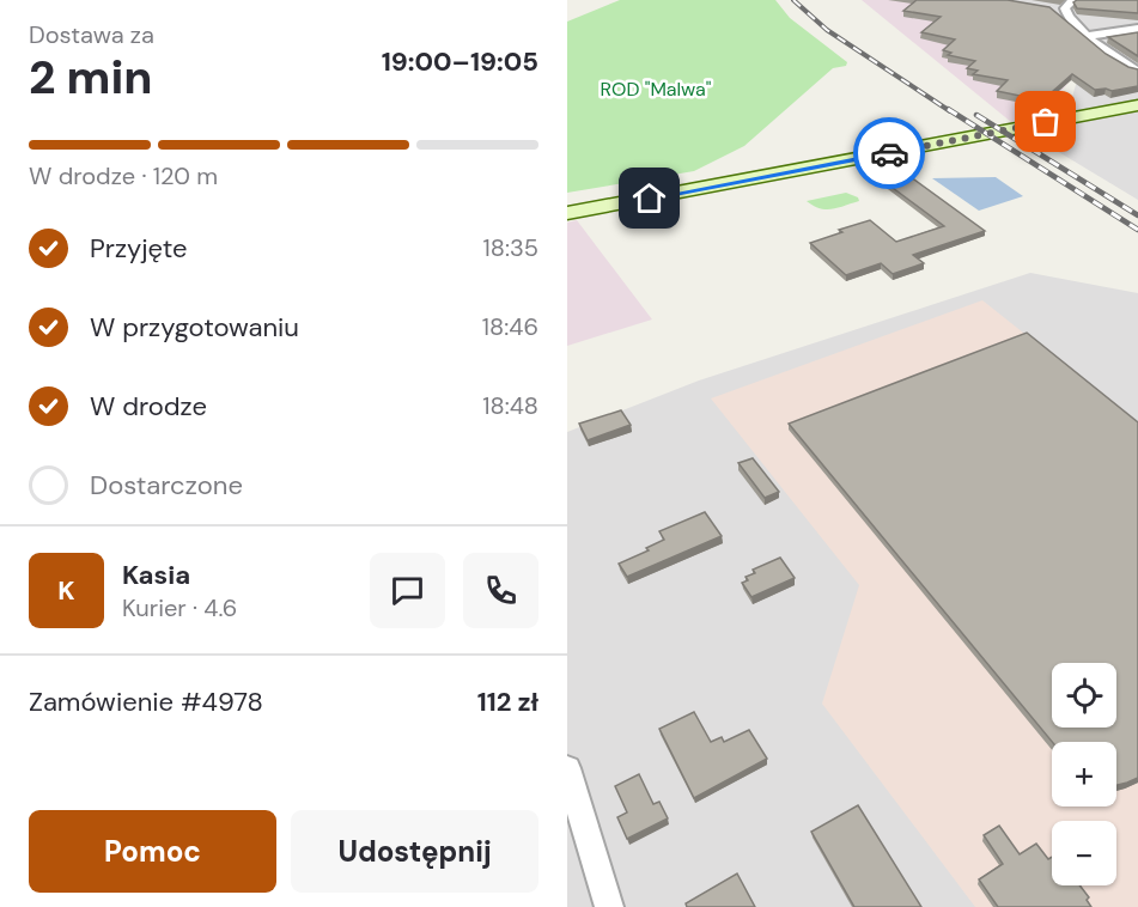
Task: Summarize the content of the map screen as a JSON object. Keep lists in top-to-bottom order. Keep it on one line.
{"parks":["ROD \"Malwa\""],"page":{"heading":["2 min","Dostawa za","19:00–19:05"],"panel":["Kasia","Kurier · 4.6","Zamówienie #4978","112 zł"],"bar":"W drodze · 120 m","list":[["Przyjęte","18:35"],["W przygotowaniu","18:46"],["W drodze","18:48"],"Dostarczone"],"round":"K","map_buttons":["+","−"],"buttons":["Pomoc","Udostępnij"]}}
